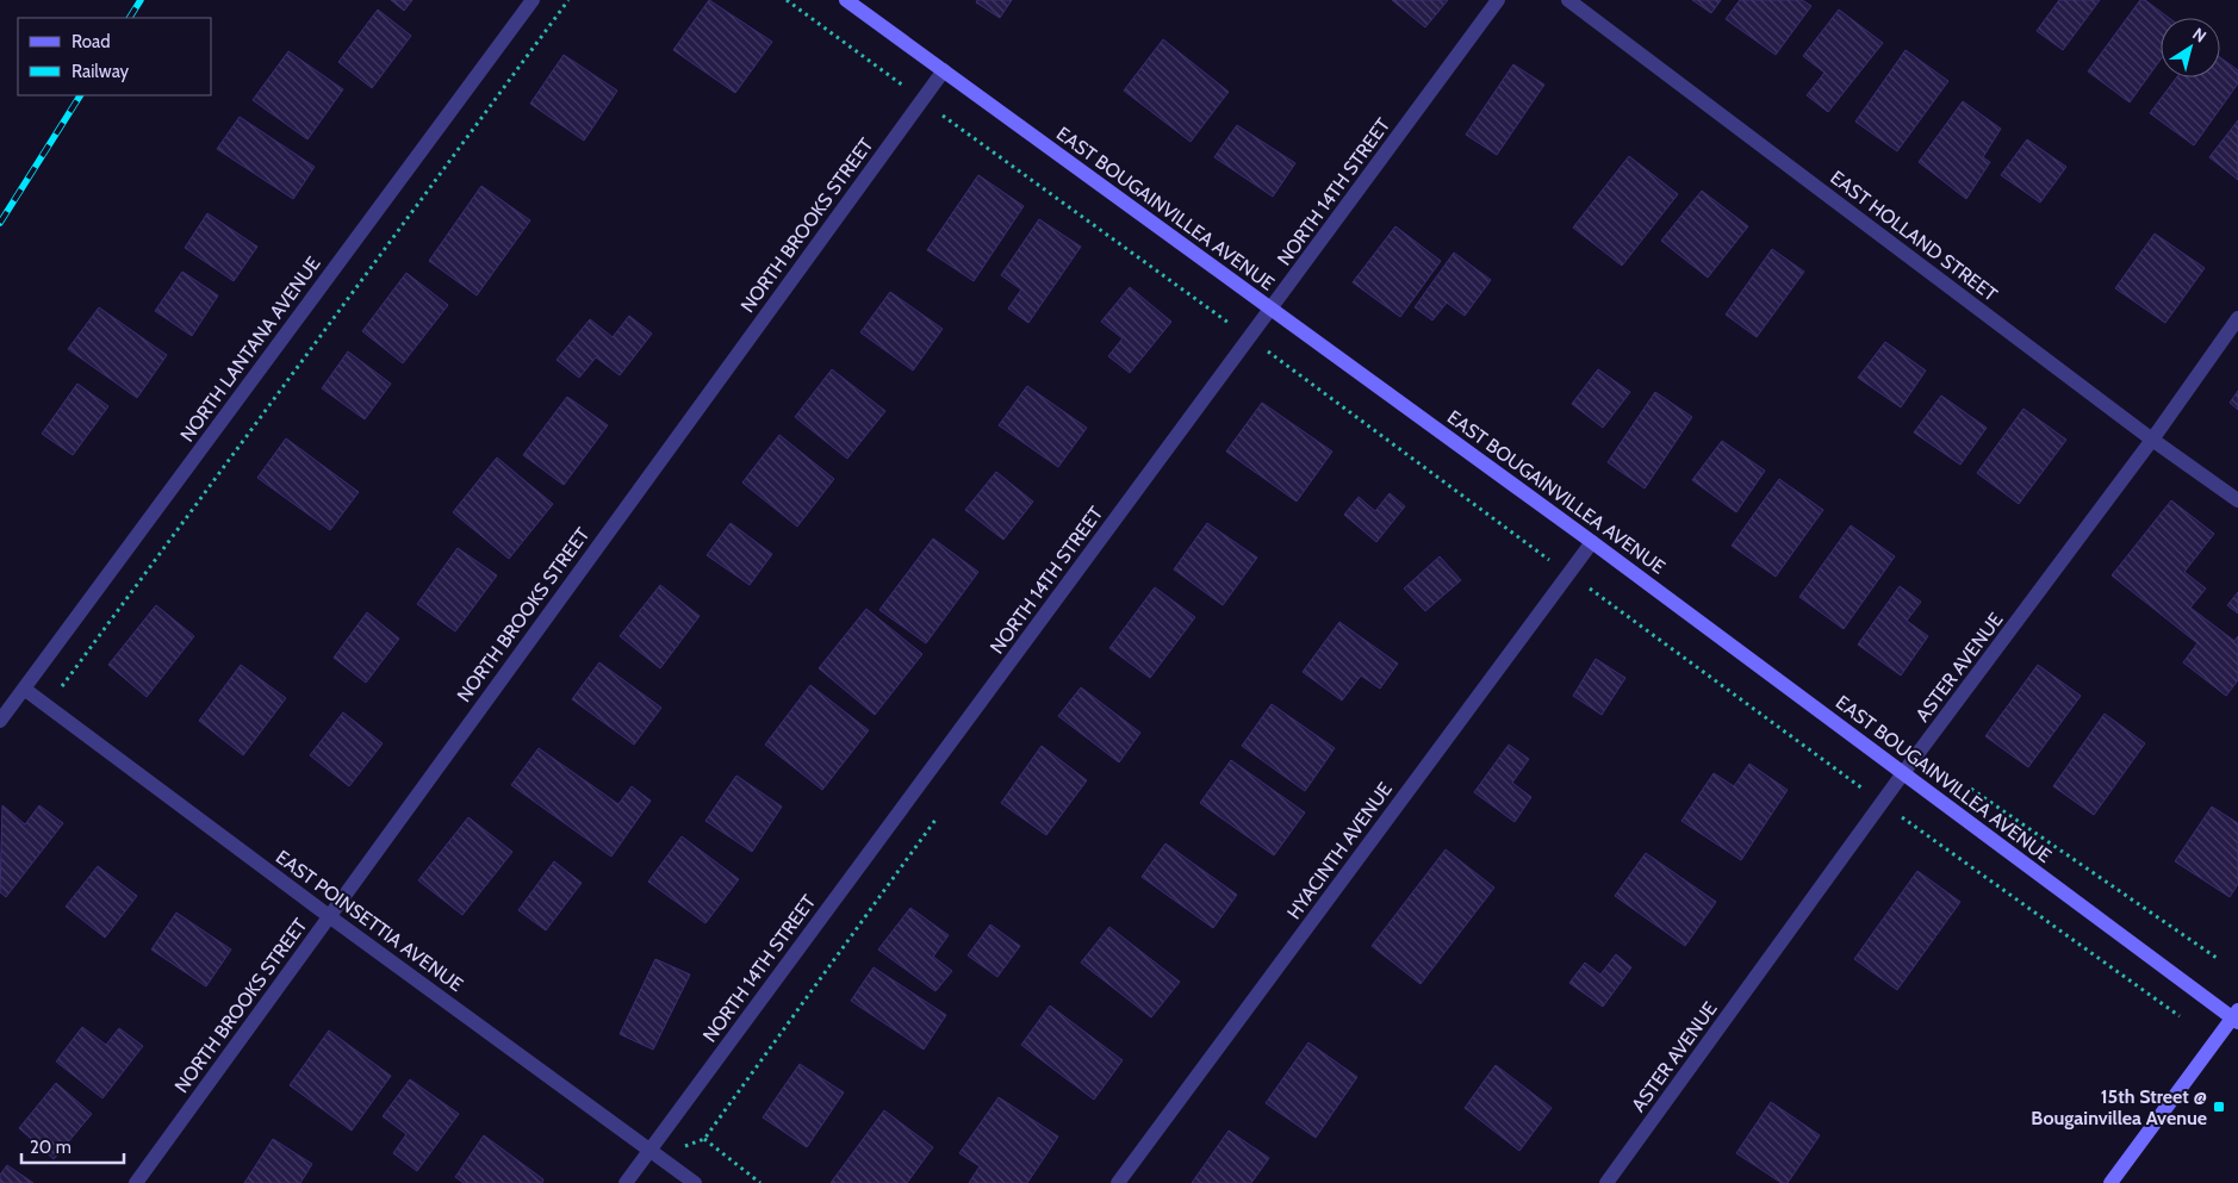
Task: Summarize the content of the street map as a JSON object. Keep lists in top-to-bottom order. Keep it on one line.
{"streets":{"street":["NORTH 14TH STREET","EAST BOUGAINVILLEA AVENUE","NORTH BROOKS STREET","EAST HOLLAND STREET","NORTH LANTANA AVENUE","ASTER AVENUE","HYACINTH AVENUE","EAST POINSETTIA AVENUE"]},"crossings":[["NORTH 14TH STREET","EAST BOUGAINVILLEA AVENUE"],["NORTH 14TH STREET","EAST POINSETTIA AVENUE"],["EAST BOUGAINVILLEA AVENUE","NORTH BROOKS STREET"],["EAST BOUGAINVILLEA AVENUE","ASTER AVENUE"],["EAST BOUGAINVILLEA AVENUE","HYACINTH AVENUE"],["NORTH BROOKS STREET","EAST POINSETTIA AVENUE"],["EAST HOLLAND STREET","ASTER AVENUE"],["NORTH LANTANA AVENUE","EAST POINSETTIA AVENUE"]],"places":{"transit":["15th Street @ Bougainvillea Avenue"]},"legend":["Road","Railway"],"scale_bar":"20 m","north":"top right"}
